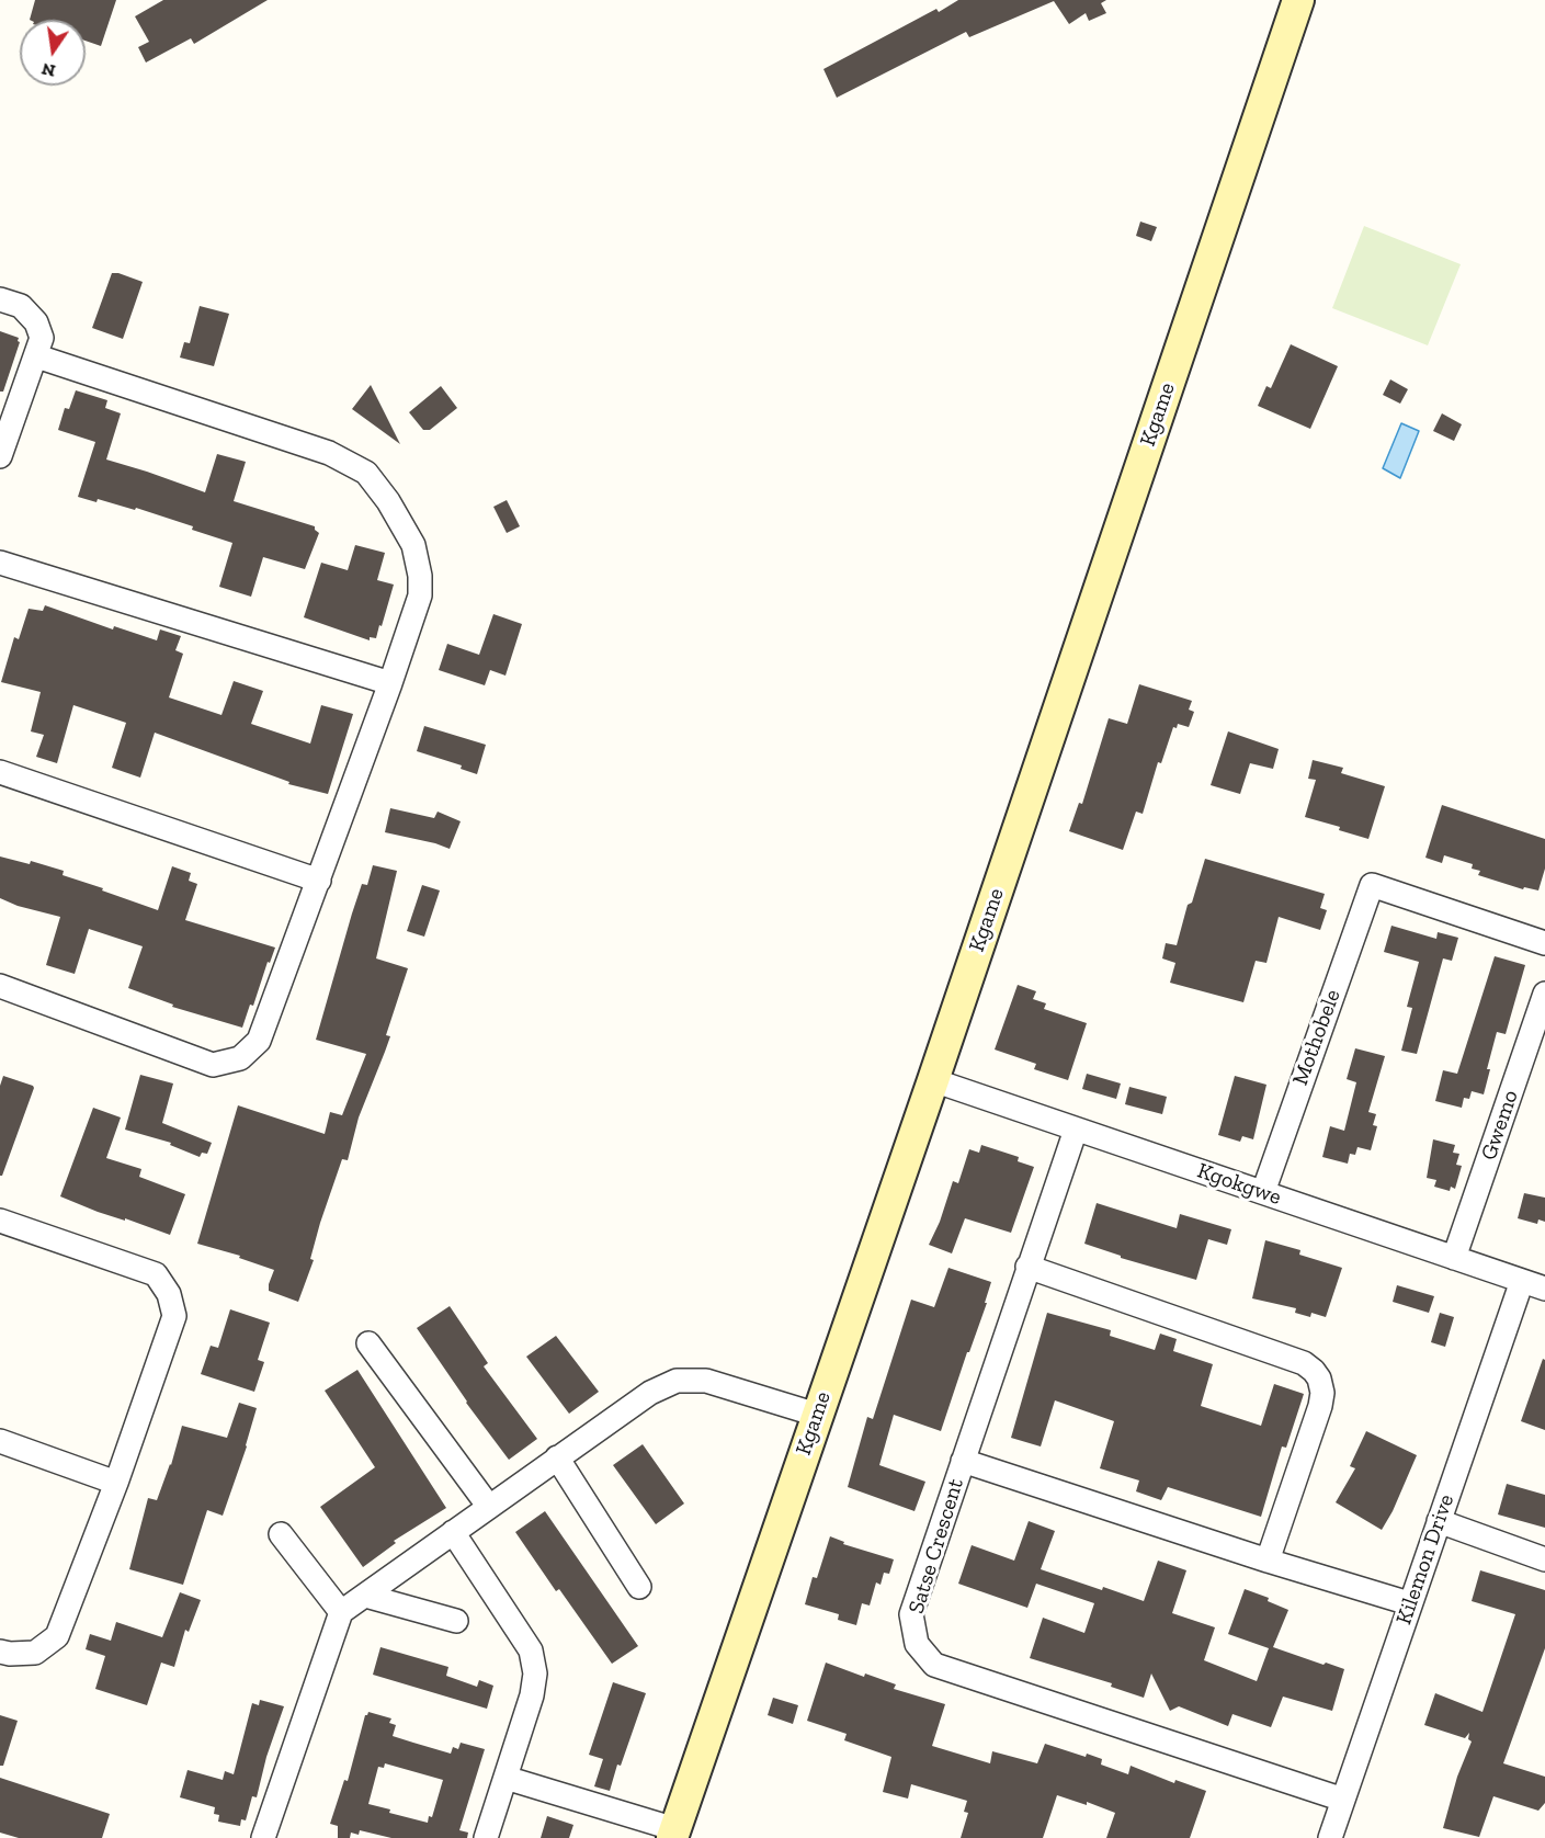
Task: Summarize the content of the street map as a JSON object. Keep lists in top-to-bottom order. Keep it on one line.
{"streets":{"street":["Kgame","Mothobele","Gwemo","Kgokgwe","Satse Crescent","Kilemon Drive"]},"crossings":[["Kgame","Kgokgwe"],["Mothobele","Kgokgwe"],["Gwemo","Kgokgwe"],["Kgokgwe","Satse Crescent"],["Kgokgwe","Kilemon Drive"],["Satse Crescent","Kilemon Drive"]],"north":"bottom"}
